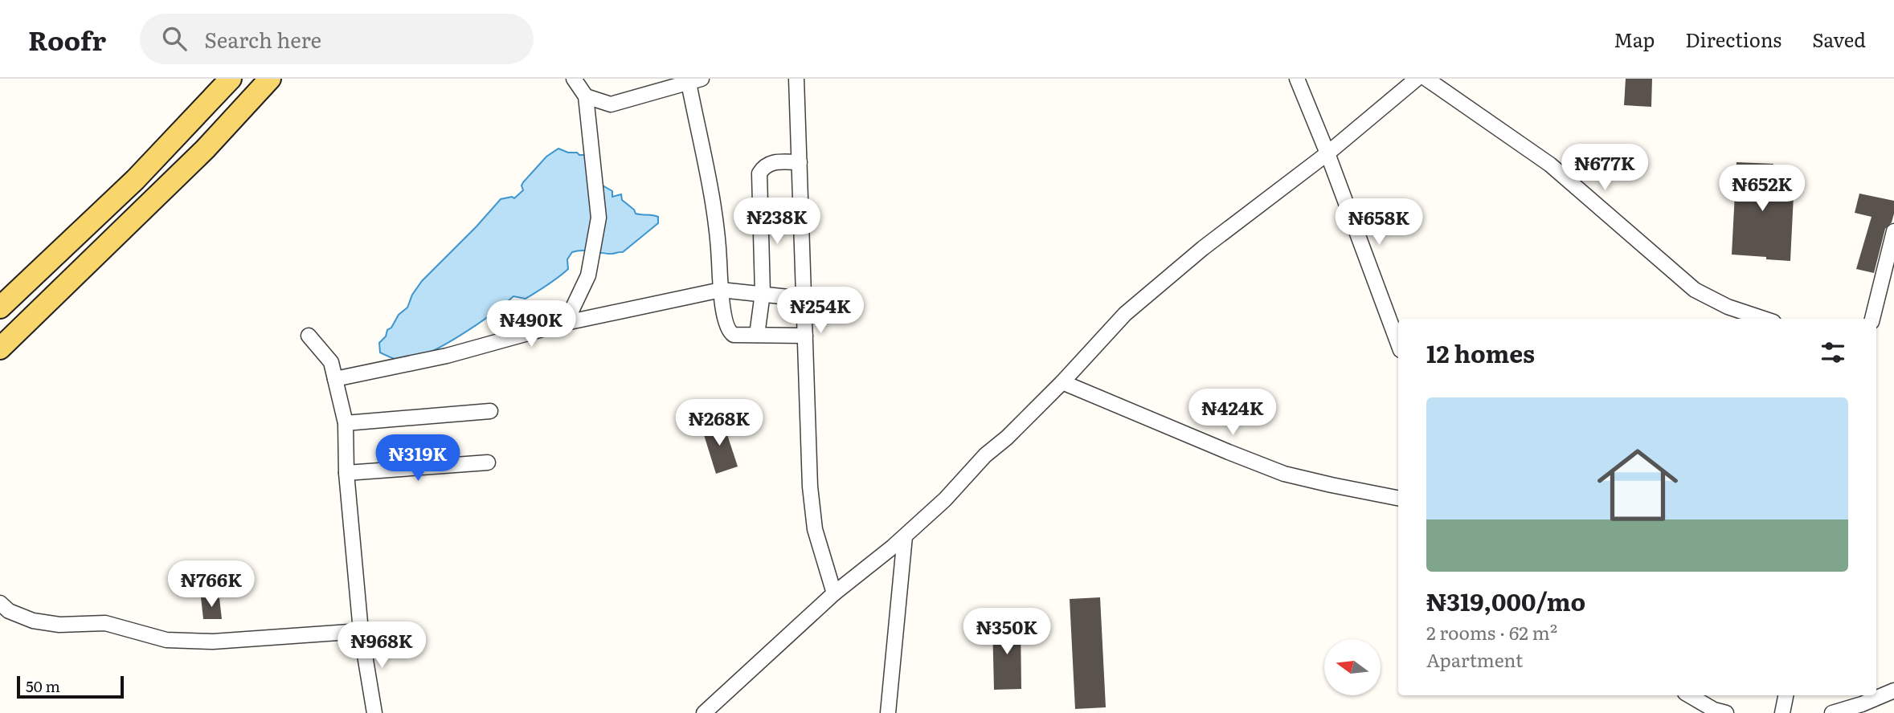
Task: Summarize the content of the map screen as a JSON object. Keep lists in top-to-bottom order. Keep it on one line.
{"scale_bar":"50 m","north":"left","page":{"header":"Roofr","search":"Search here","nav":["Map","Directions","Saved"],"price":["₦677K","₦652K","₦238K","₦658K","₦254K","₦490K","₦424K","₦268K","₦319K","₦766K","₦350K","₦968K"],"heading":"12 homes","list":[{"name":"₦319,000/mo","note":"2 rooms · 62 m² · Apartment"}],"scale":"50 m"}}
